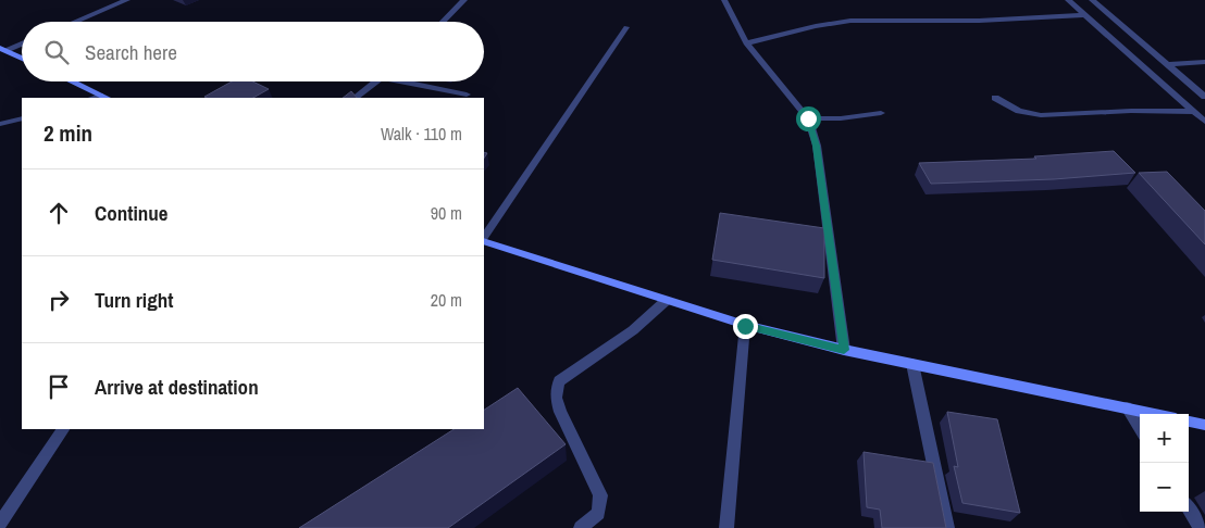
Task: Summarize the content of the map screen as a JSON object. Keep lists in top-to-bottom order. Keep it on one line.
{"page":{"search":"Search here","heading":["2 min","Walk · 110 m"],"list":[["Continue","90 m"],["Turn right","20 m"],"Arrive at destination"],"map_buttons":["+","−"]}}
